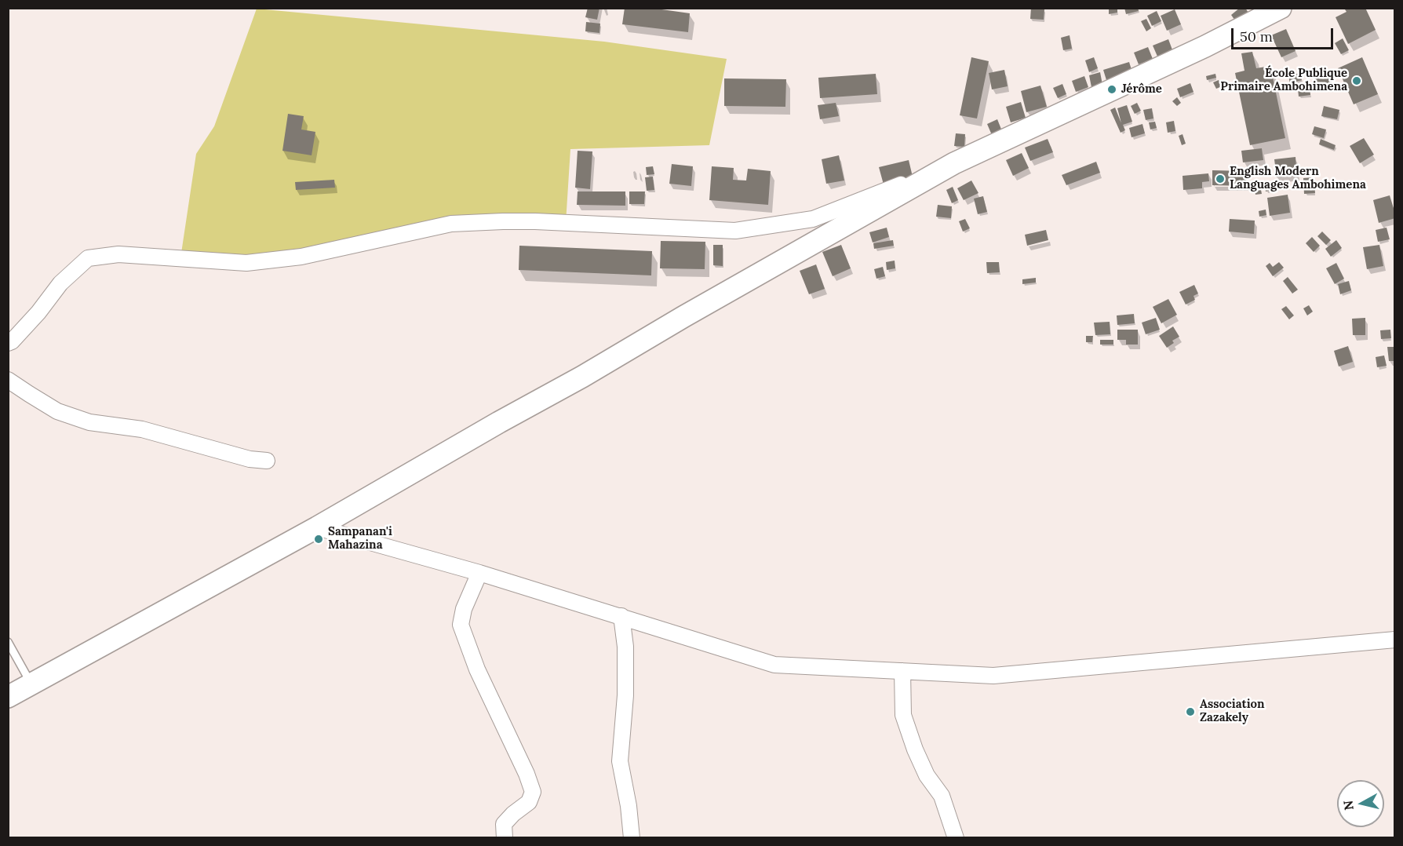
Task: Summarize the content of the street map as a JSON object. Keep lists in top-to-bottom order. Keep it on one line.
{"places":["École Publique Primaire Ambohimena","Jérôme","English Modern Languages Ambohimena","Sampanan'i Mahazina","Association Zazakely"],"scale_bar":"50 m","north":"left"}
